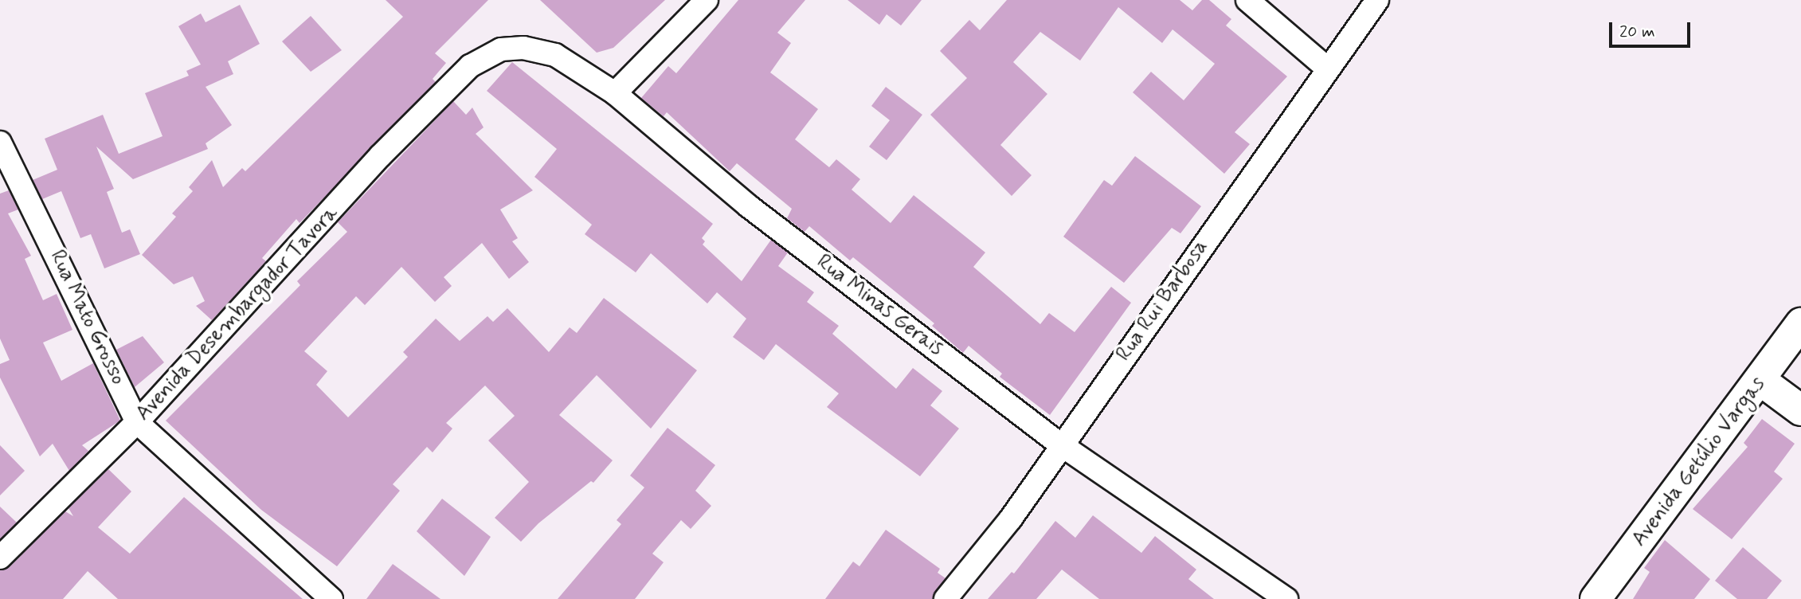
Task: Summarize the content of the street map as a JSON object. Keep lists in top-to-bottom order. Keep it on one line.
{"streets":{"street":["Rua Rui Barbosa","Rua Minas Gerais","Avenida Desembargador Tavora","Rua Mato Grosso","Avenida Getúlio Vargas"]},"crossings":[["Rua Rui Barbosa","Rua Minas Gerais"],["Rua Minas Gerais","Avenida Desembargador Tavora"],["Avenida Desembargador Tavora","Rua Mato Grosso"]],"scale_bar":"20 m"}
